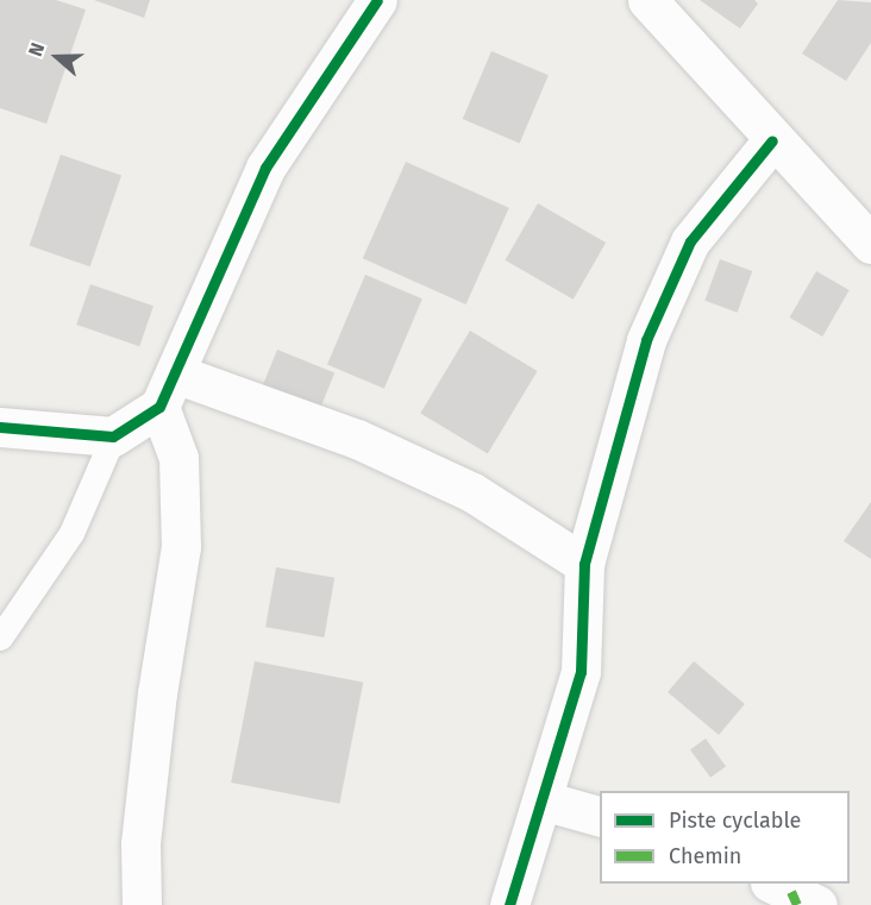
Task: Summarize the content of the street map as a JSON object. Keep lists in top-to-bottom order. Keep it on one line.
{"legend":["Piste cyclable","Chemin"],"north":"left"}
